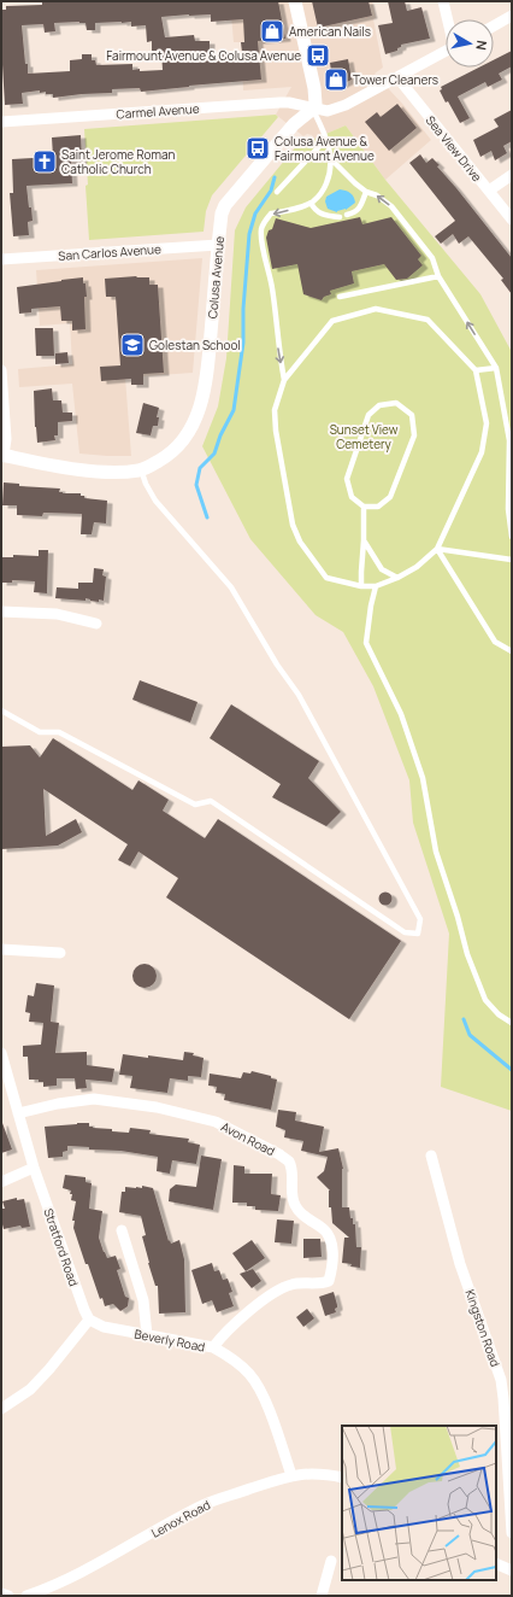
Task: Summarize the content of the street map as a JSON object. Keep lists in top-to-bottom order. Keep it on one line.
{"streets":{"street":["Carmel Avenue","Sea View Drive","San Carlos Avenue","Colusa Avenue","Avon Road","Stratford Road","Kingston Road","Beverly Road","Lenox Road"]},"crossings":[["Carmel Avenue","Colusa Avenue"],["San Carlos Avenue","Colusa Avenue"],["Avon Road","Stratford Road"],["Avon Road","Beverly Road"],["Stratford Road","Beverly Road"],["Beverly Road","Lenox Road"]],"parks":["Sunset View Cemetery"],"places":{"shop":["American Nails","Tower Cleaners"],"bus stop":["Fairmount Avenue & Colusa Avenue","Colusa Avenue & Fairmount Avenue"],"church":["Saint Jerome Roman Catholic Church"],"school or university":["Golestan School"]},"north":"right"}
